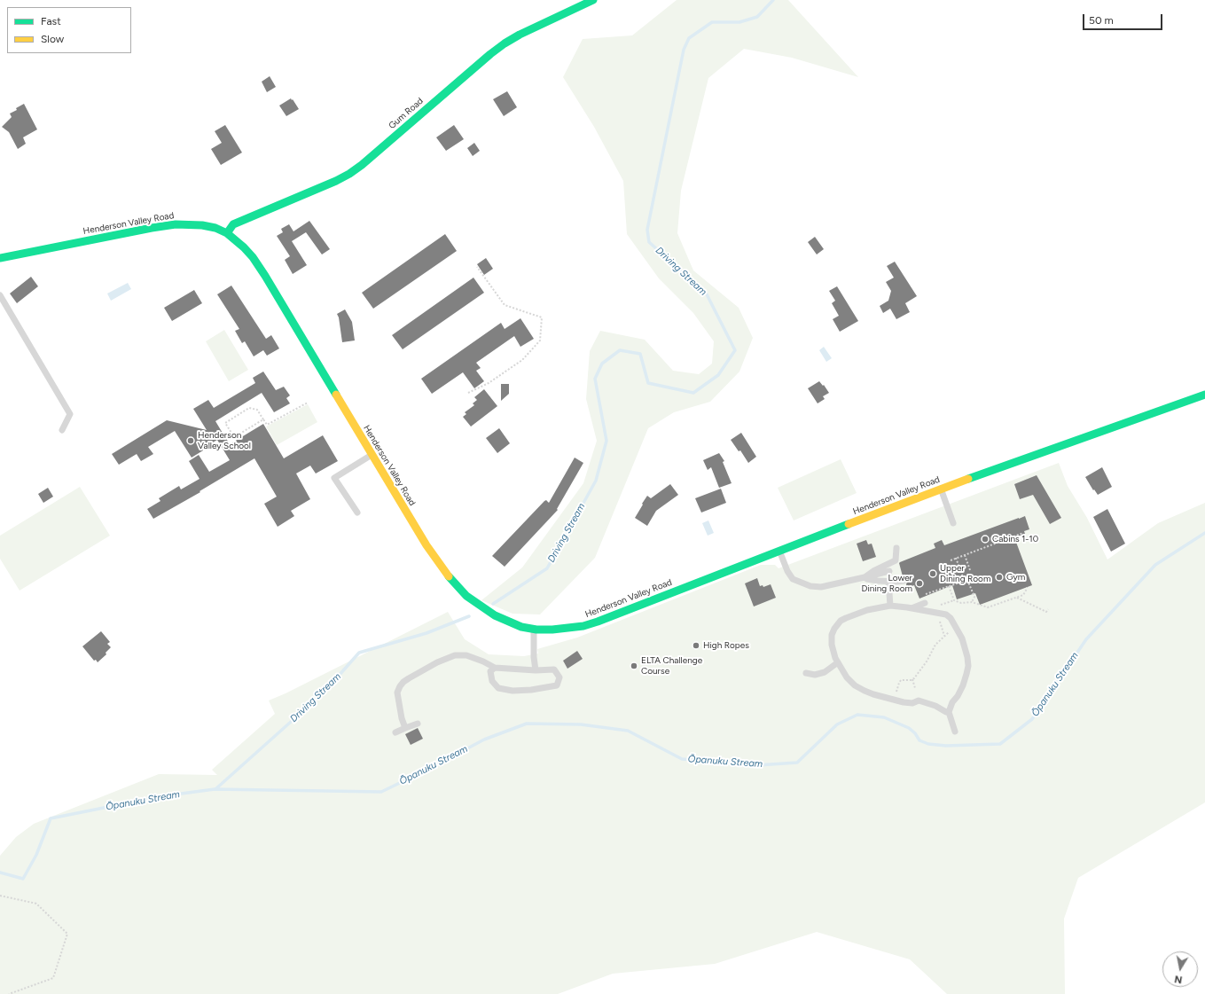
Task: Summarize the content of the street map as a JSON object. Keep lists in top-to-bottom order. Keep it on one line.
{"streets":{"street":["Gum Road","Henderson Valley Road"]},"crossings":[["Gum Road","Henderson Valley Road"]],"water":["Driving Stream","Ōpanuku Stream"],"places":["Henderson Valley School","Cabins 1-10","Upper Dining Room","Gym","Lower Dining Room","High Ropes","ELTA Challenge Course"],"legend":["Fast","Slow"],"scale_bar":"50 m","north":"bottom"}
